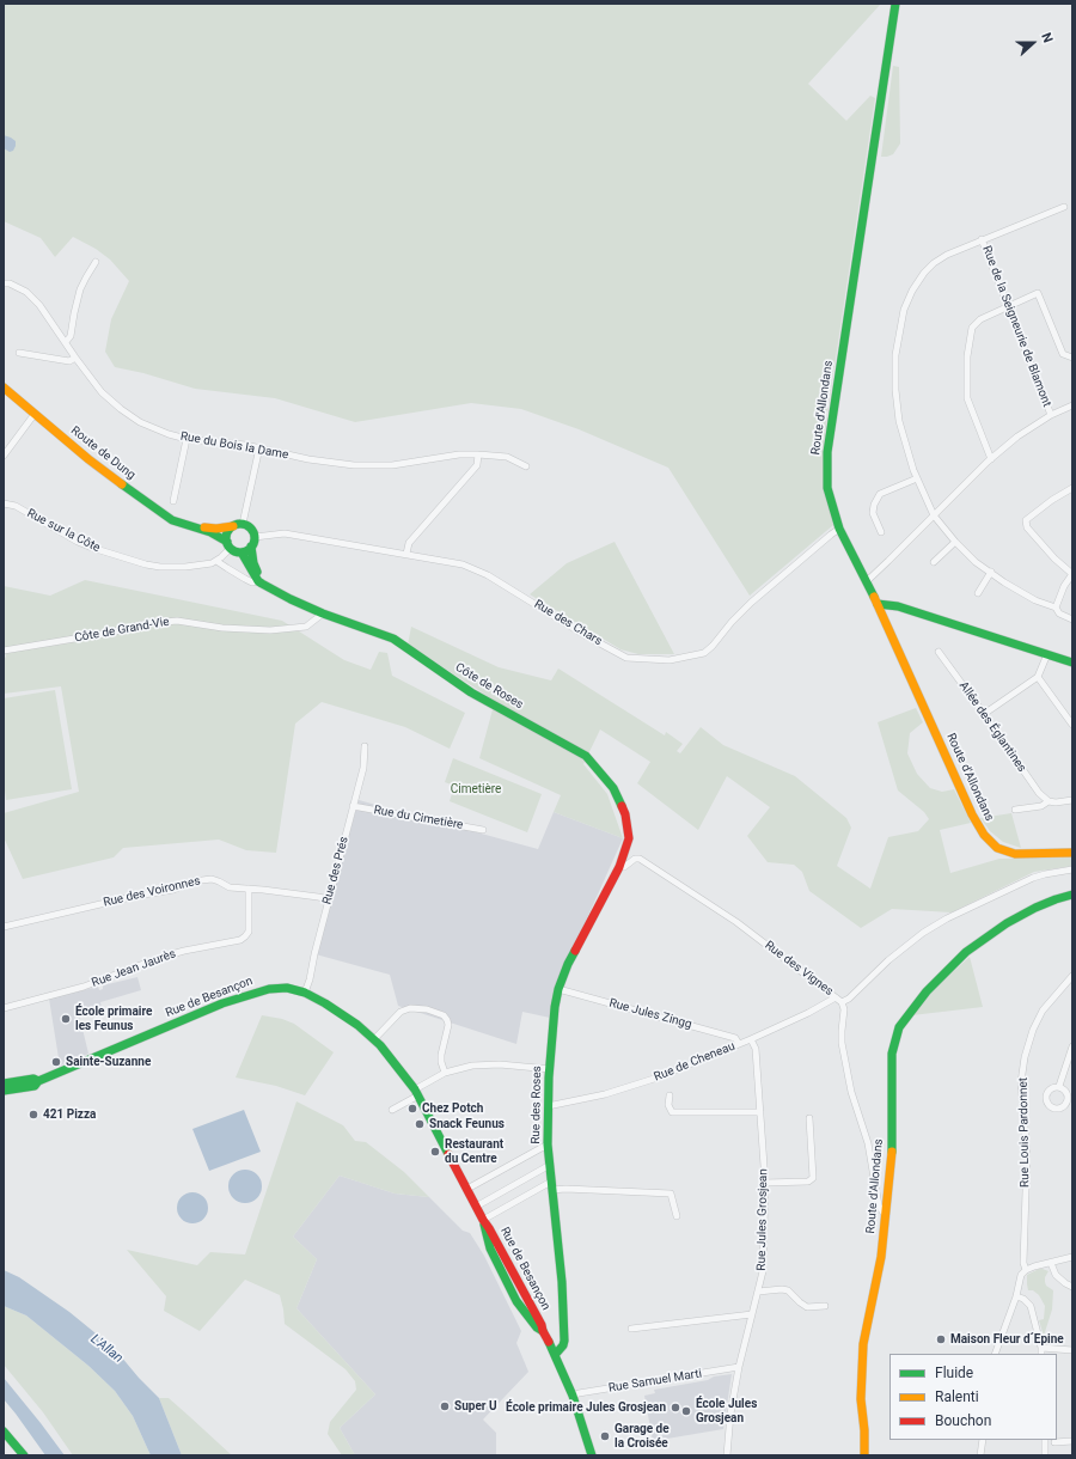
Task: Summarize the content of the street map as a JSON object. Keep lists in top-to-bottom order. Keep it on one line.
{"streets":{"main road":["Route d'Allondans","Route de Dung","Côte de Roses","Rue de Besançon","Rue des Roses"],"street":["Rue de la Seigneurie de Blamont","Rue du Bois la Dame","Rue sur la Côte","Rue des Chars","Côte de Grand-Vie","Allée des Églantines","Rue du Cimetière","Rue des Prés","Rue des Voironnes","Rue Jean Jaurès","Rue des Vignes","Rue Jules Zingg","Rue de Cheneau","Rue Louis Pardonnet","Rue Jules Grosjean","Rue Samuel Marti"]},"crossings":[["Route d'Allondans","Rue des Chars"],["Route d'Allondans","Rue des Vignes"],["Route de Dung","Rue des Chars"],["Côte de Grand-Vie","Côte de Roses"],["Côte de Roses","Rue des Vignes"],["Côte de Roses","Rue des Roses"],["Rue du Cimetière","Rue des Prés"],["Rue des Prés","Rue des Voironnes"],["Rue des Prés","Rue de Besançon"],["Rue des Voironnes","Rue Jean Jaurès"],["Rue des Vignes","Rue de Cheneau"],["Rue des Vignes","Rue des Roses"],["Rue de Besançon","Rue des Roses"],["Rue de Besançon","Rue Samuel Marti"],["Rue Jules Zingg","Rue de Cheneau"],["Rue Jules Zingg","Rue des Roses"],["Rue de Cheneau","Rue des Roses"],["Rue de Cheneau","Rue Jules Grosjean"],["Rue Jules Grosjean","Rue Samuel Marti"]],"water":["L'Allan"],"parks":["Cimetière"],"places":["École primaire les Feunus","Sainte-Suzanne","Chez Potch","421 Pizza","Snack Feunus","Restaurant du Centre","Maison Fleur d´Epine","Super U","École primaire Jules Grosjean","École Jules Grosjean","Garage de la Croisée"],"legend":["Fluide","Ralenti","Bouchon"],"north":"right"}
